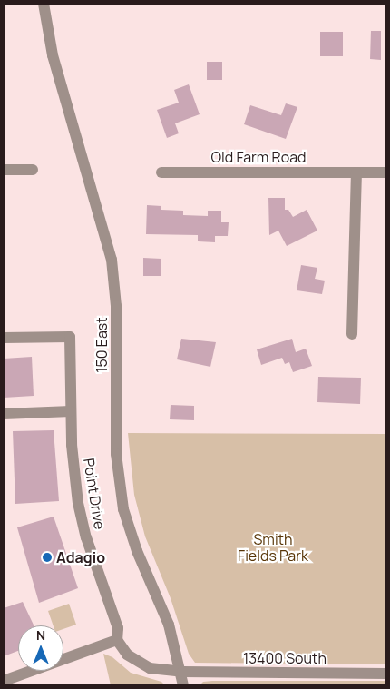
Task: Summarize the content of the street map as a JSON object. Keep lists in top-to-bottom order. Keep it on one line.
{"streets":{"street":["Old Farm Road","150 East","Point Drive","13400 South"]},"crossings":[["150 East","13400 South"]],"parks":["Smith Fields Park"],"places":["Adagio"],"north":"top"}
